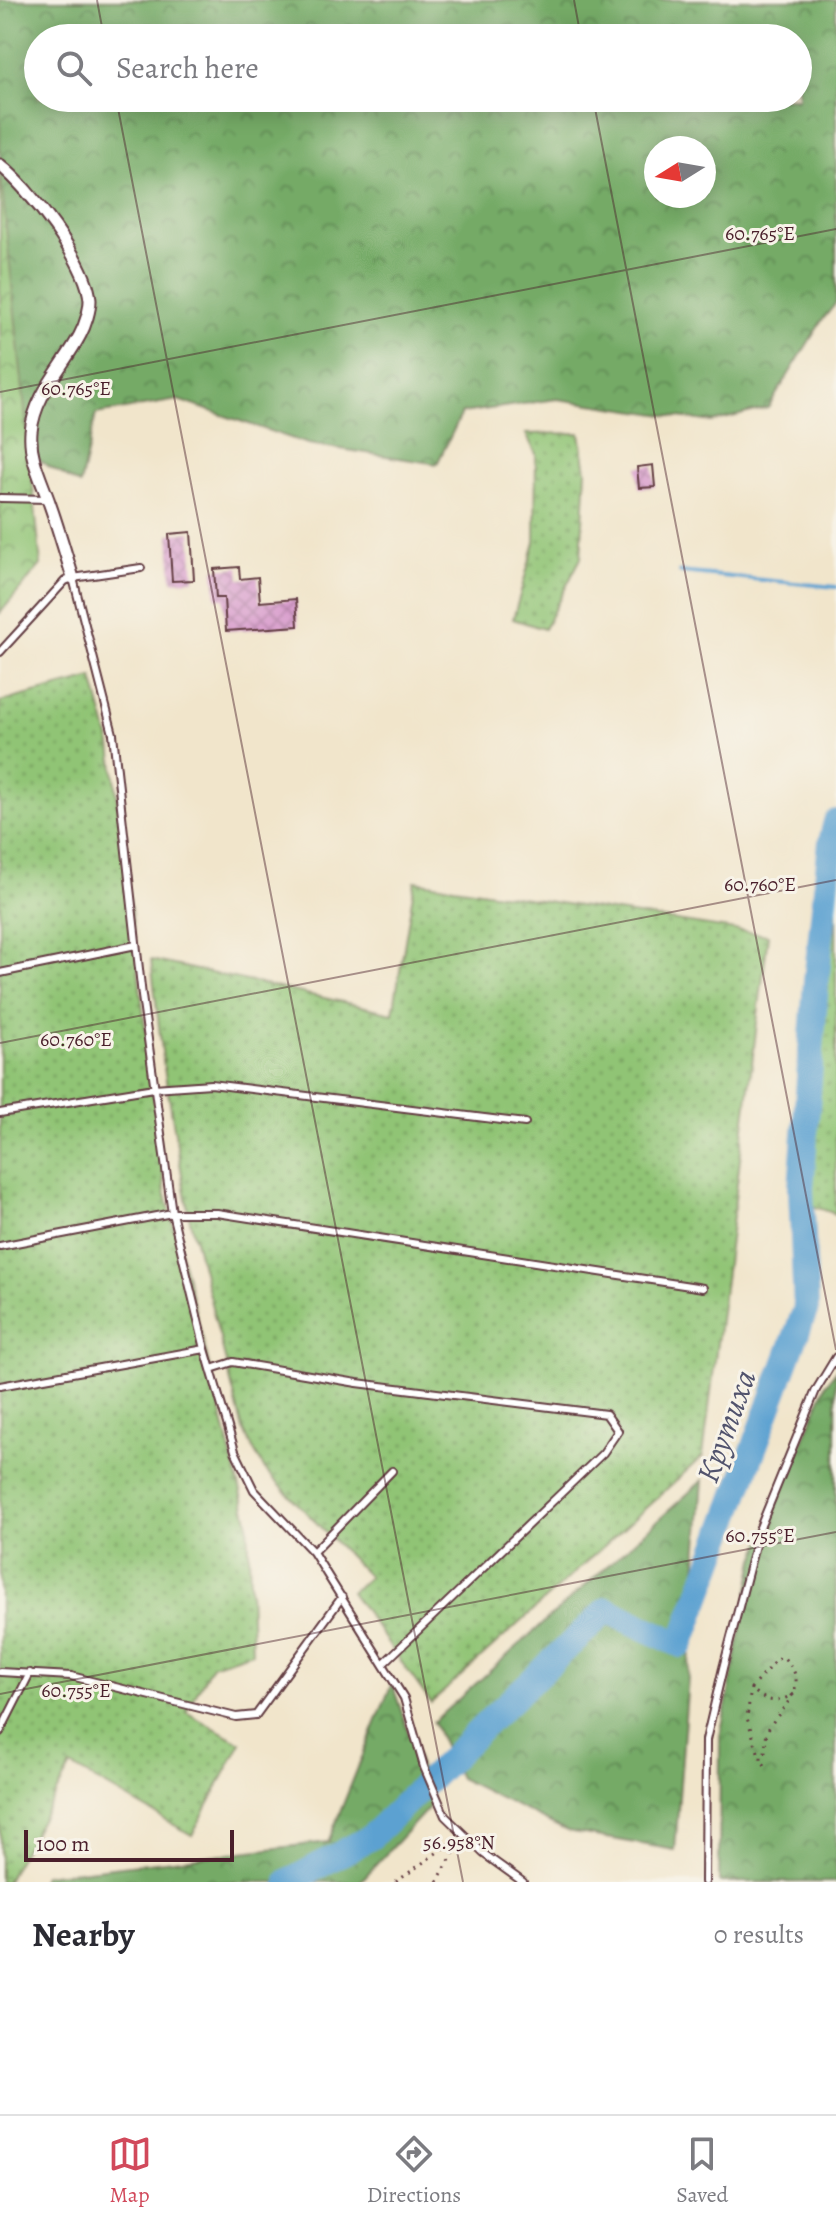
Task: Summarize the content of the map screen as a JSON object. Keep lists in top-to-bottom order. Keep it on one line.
{"water":["Крутиха"],"scale_bar":"100 m","north":"left","page":{"search":"Search here","scale":"100 m","heading":["Nearby","0 results"],"nav":["Map","Directions","Saved"]},"coordinates":["60.765°E","60.760°E","60.755°E","56.958°N"]}
